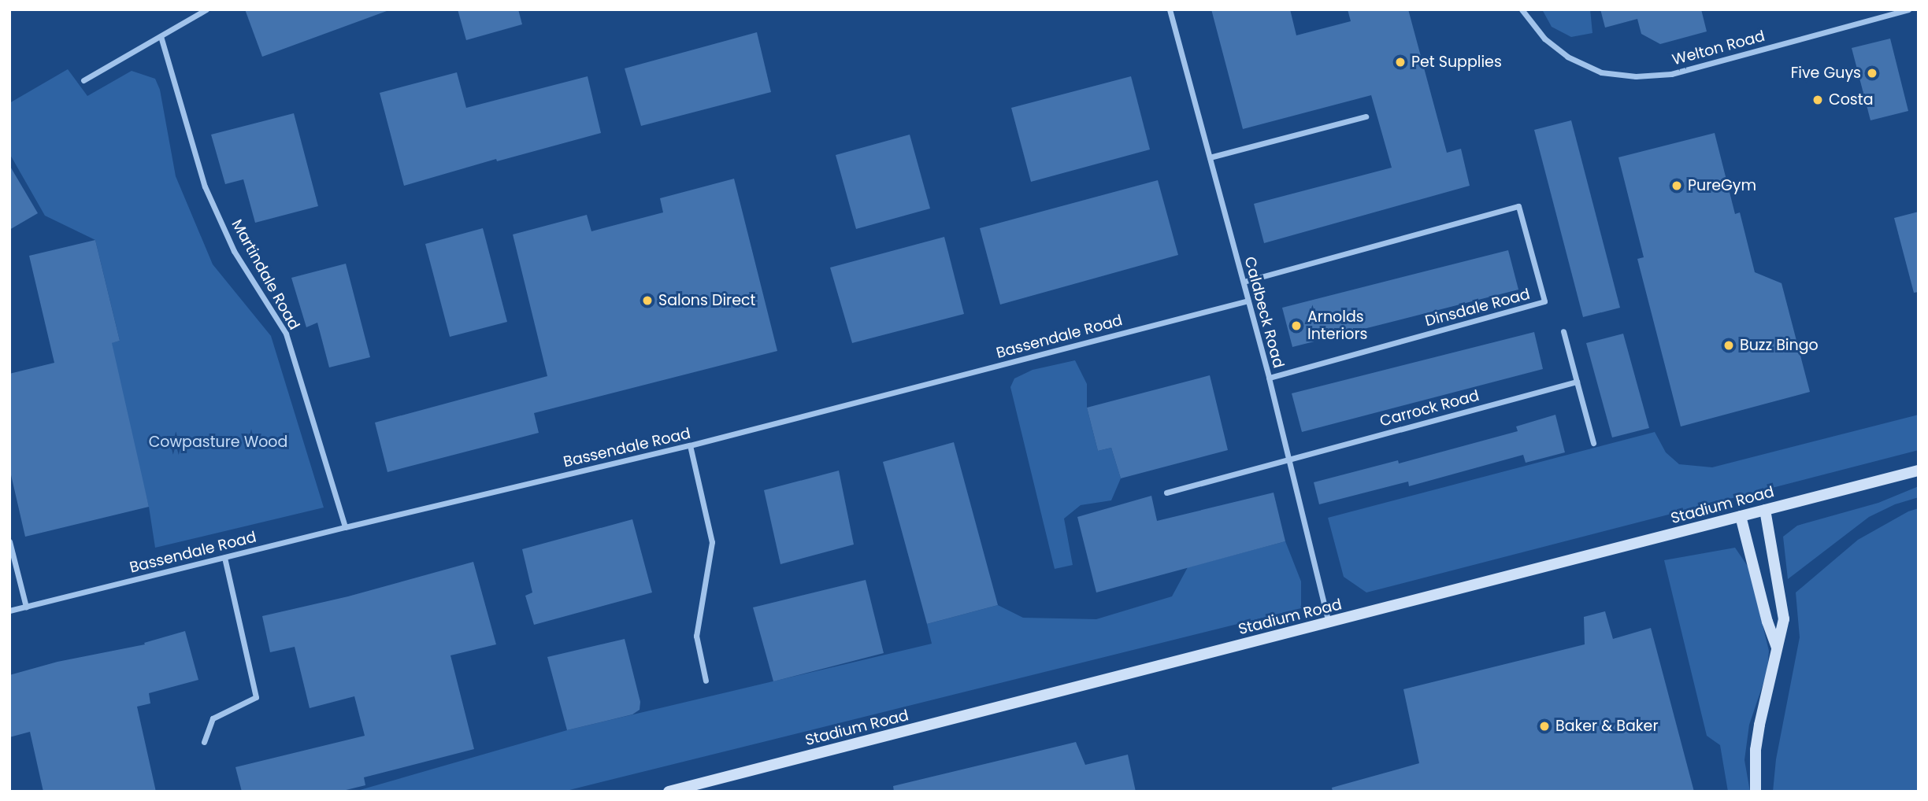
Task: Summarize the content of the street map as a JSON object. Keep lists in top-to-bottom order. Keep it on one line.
{"streets":{"street":["Welton Road","Martindale Road","Dinsdale Road","Caldbeck Road","Bassendale Road","Carrock Road","Stadium Road"]},"crossings":[["Martindale Road","Bassendale Road"],["Dinsdale Road","Caldbeck Road"],["Caldbeck Road","Bassendale Road"],["Caldbeck Road","Carrock Road"],["Caldbeck Road","Stadium Road"]],"parks":["Cowpasture Wood"],"places":["Pet Supplies","Five Guys","Costa","PureGym","Salons Direct","Arnolds Interiors","Buzz Bingo","Baker & Baker"]}
